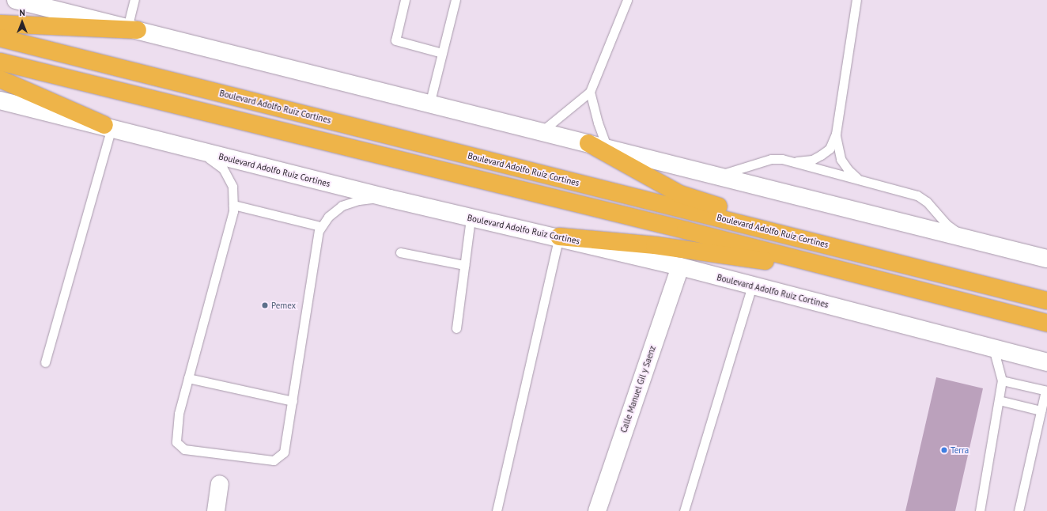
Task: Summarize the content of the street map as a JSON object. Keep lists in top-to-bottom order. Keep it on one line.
{"streets":{"highway":["Boulevard Adolfo Ruíz Cortines"],"main road":["Boulevard Adolfo Ruiz Cortines","Calle Manuel Gil y Saenz"]},"crossings":[["Boulevard Adolfo Ruiz Cortines","Calle Manuel Gil y Saenz"]],"places":["Pemex","Terra"],"north":"top"}
